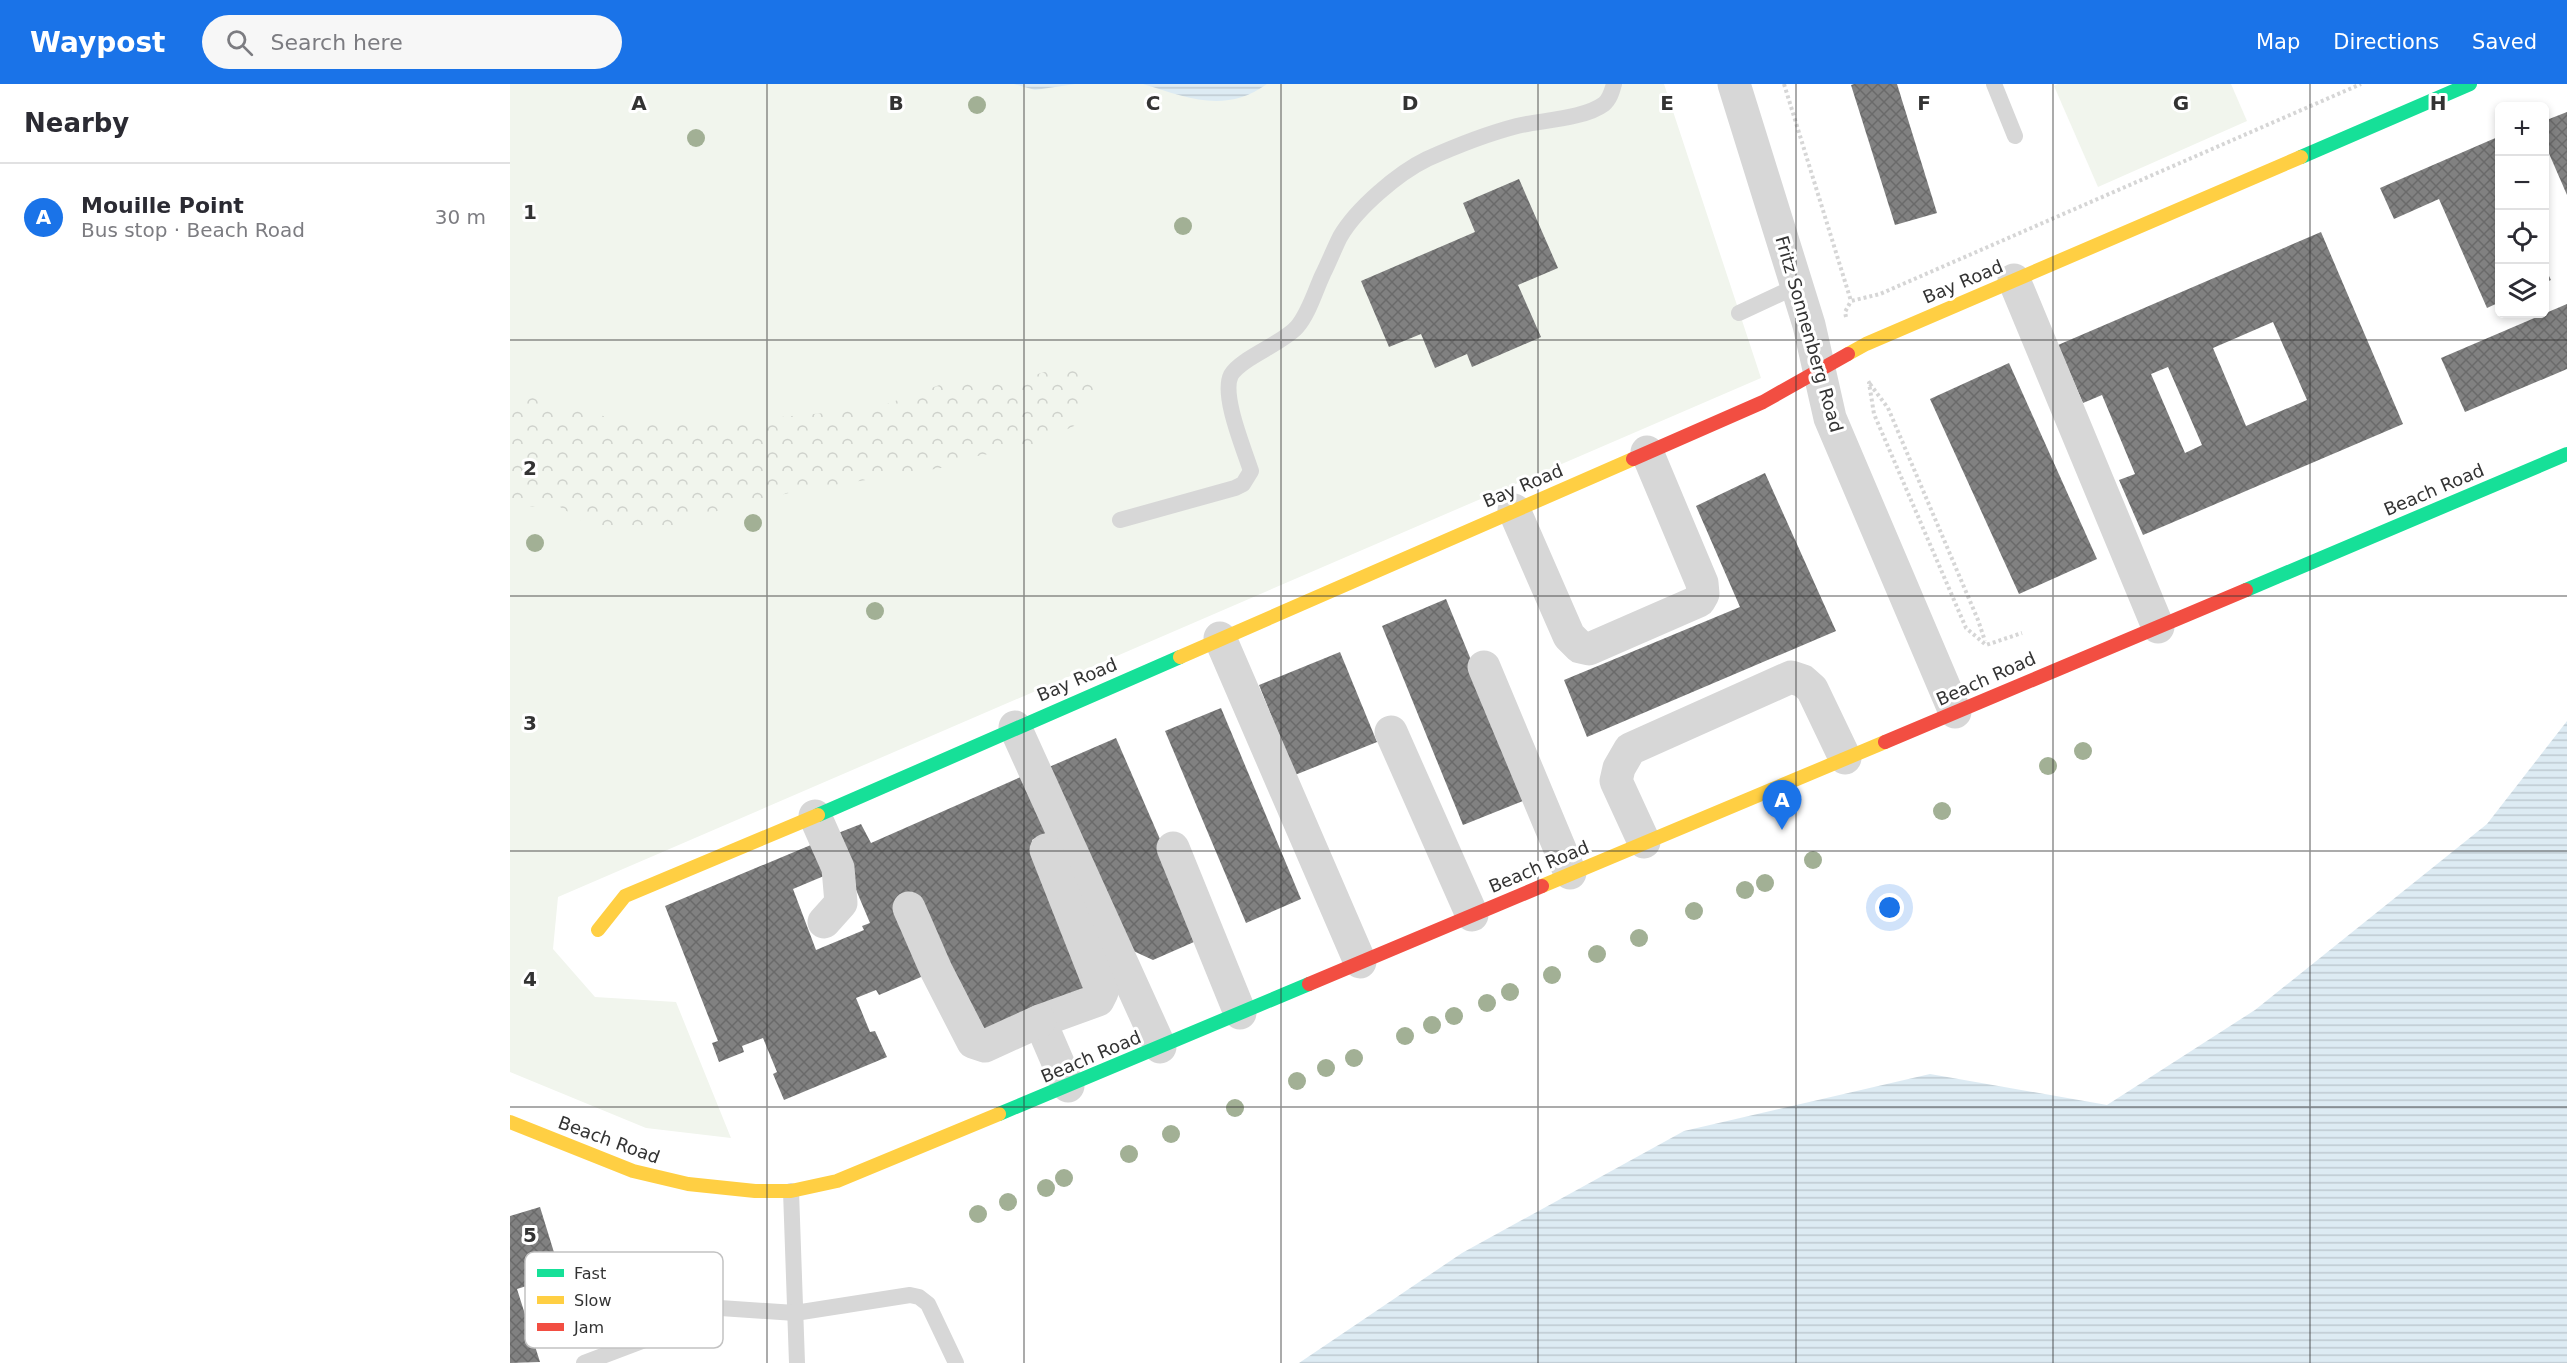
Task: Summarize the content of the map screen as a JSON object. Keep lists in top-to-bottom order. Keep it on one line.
{"streets":{"street":["Bay Road","Fritz Sonnenberg Road","Beach Road"]},"crossings":[["Bay Road","Fritz Sonnenberg Road"],["Fritz Sonnenberg Road","Beach Road"]],"legend":["Fast","Slow","Jam"],"page":{"header":"Waypost","search":"Search here","nav":["Map","Directions","Saved"],"heading":"Nearby","map_buttons":["+","−"],"list":[{"mark":"A","name":"Mouille Point","note":"Bus stop · Beach Road","value":"30 m"}],"pins":"A"},"grid":{"columns":["A","B","C","D","E","F","G","H"],"rows":["1","2","3","4","5"]}}
